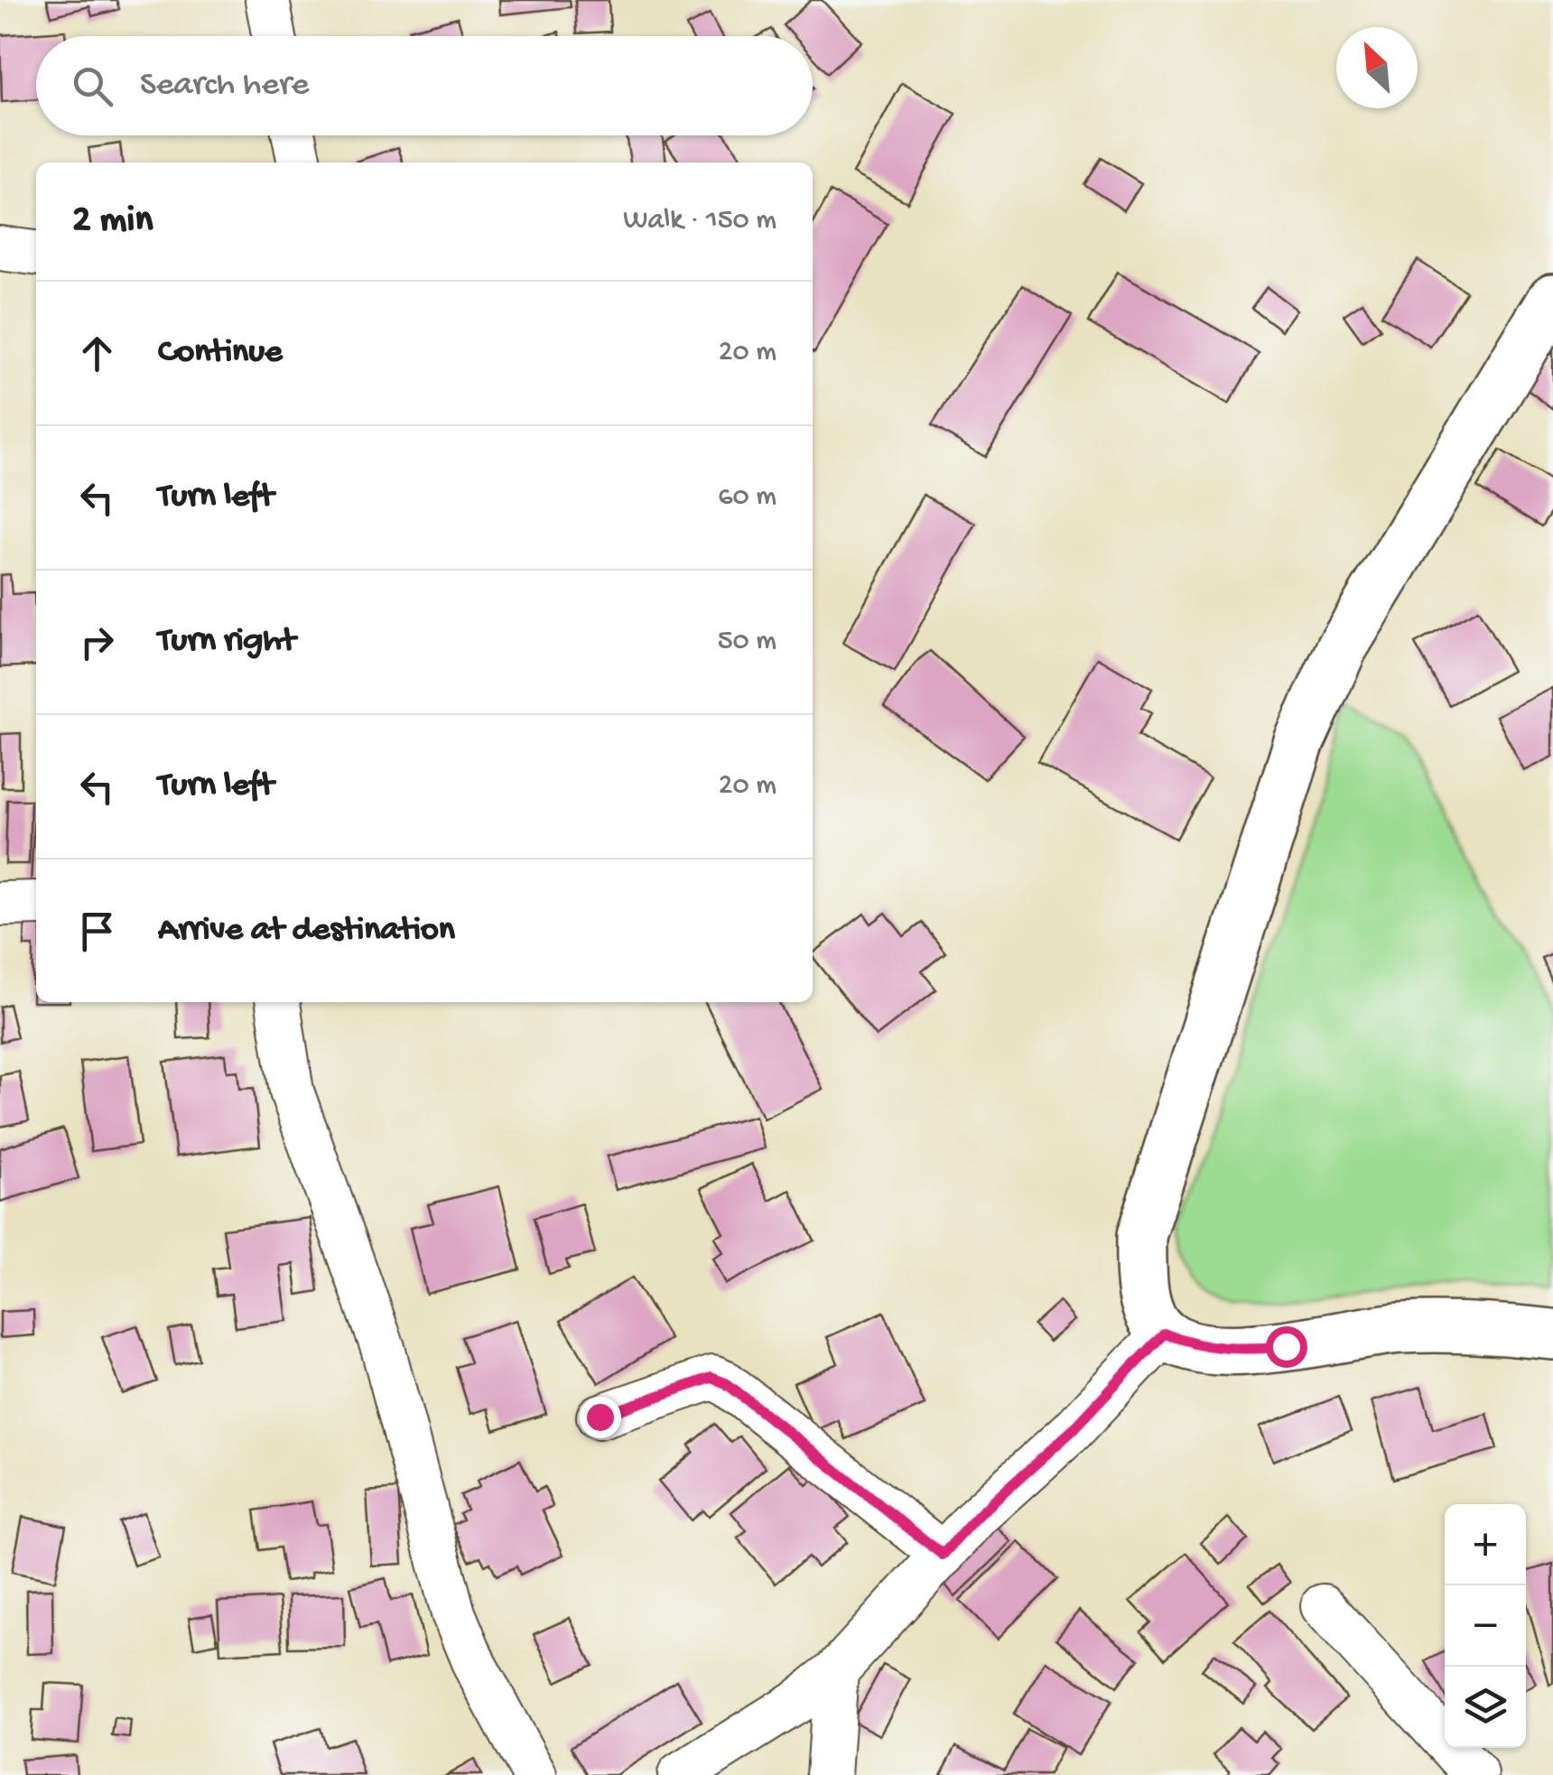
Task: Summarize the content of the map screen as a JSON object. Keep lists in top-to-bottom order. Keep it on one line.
{"north":"top left","page":{"search":"Search here","heading":["2 min","Walk · 150 m"],"list":[["Continue","20 m"],["Turn left","60 m"],["Turn right","50 m"],["Turn left","20 m"],"Arrive at destination"],"map_buttons":["+","−"]}}
